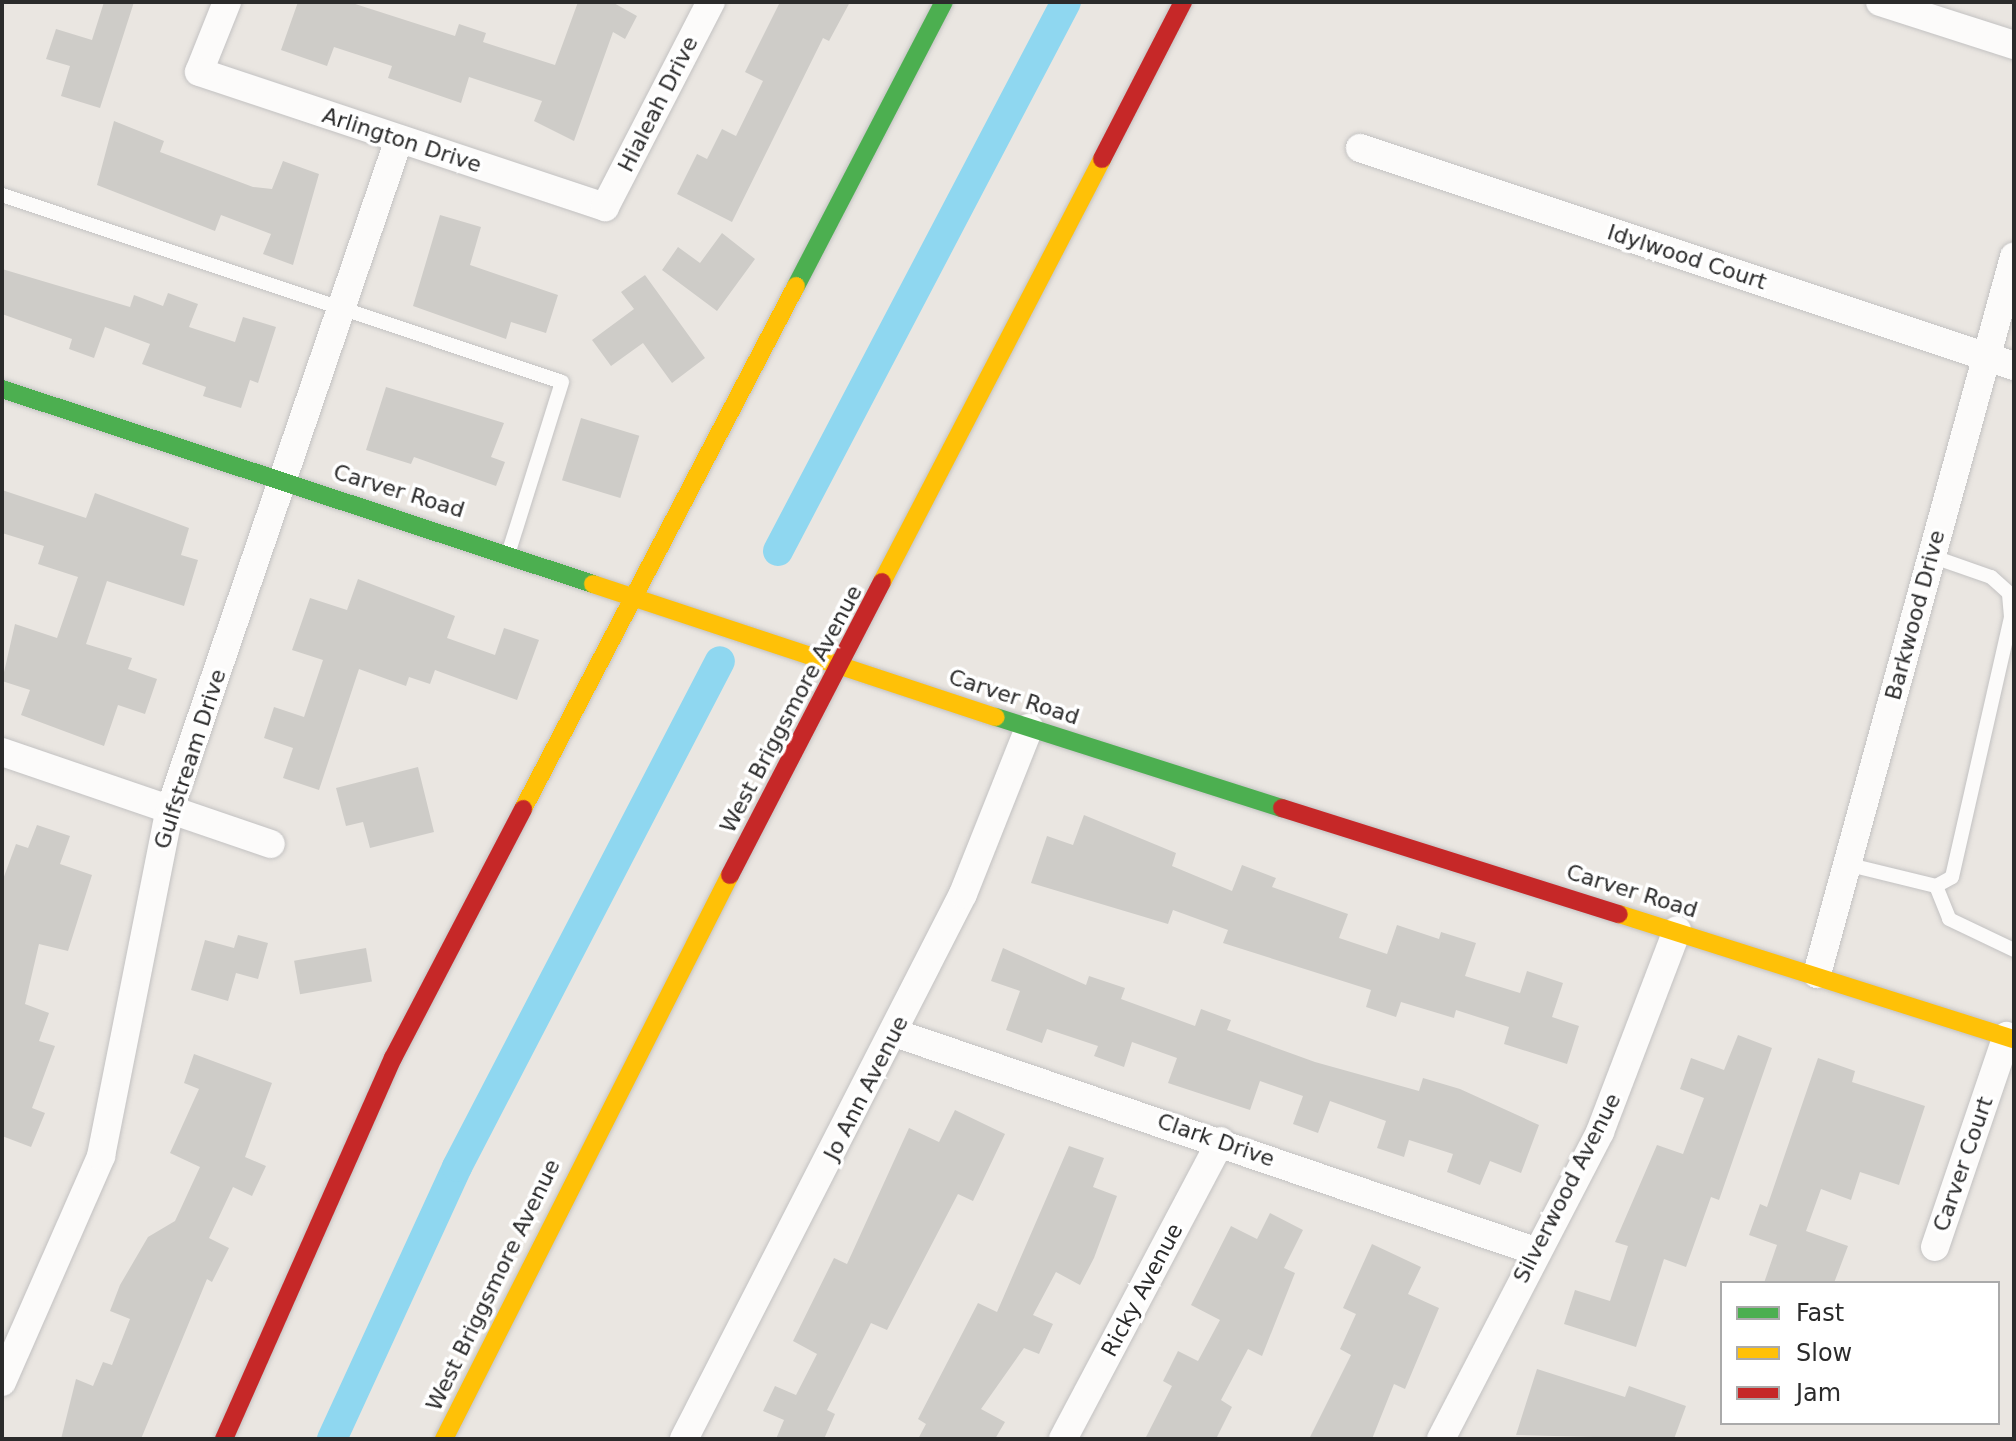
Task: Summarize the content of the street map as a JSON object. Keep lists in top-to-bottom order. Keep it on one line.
{"streets":{"main road":["Carver Road","West Briggsmore Avenue"],"street":["Hialeah Drive","Arlington Drive","Idylwood Court","Barkwood Drive","Gulfstream Drive","Jo Ann Avenue","Clark Drive","Carver Court","Silverwood Avenue","Ricky Avenue"]},"crossings":[["Hialeah Drive","Arlington Drive"],["Arlington Drive","Gulfstream Drive"],["Idylwood Court","Barkwood Drive"],["Carver Road","Barkwood Drive"],["Carver Road","West Briggsmore Avenue"],["Carver Road","Gulfstream Drive"],["Carver Road","Jo Ann Avenue"],["Carver Road","Carver Court"],["Carver Road","Silverwood Avenue"],["Jo Ann Avenue","Clark Drive"],["Clark Drive","Silverwood Avenue"],["Clark Drive","Ricky Avenue"]],"legend":["Fast","Slow","Jam"]}
